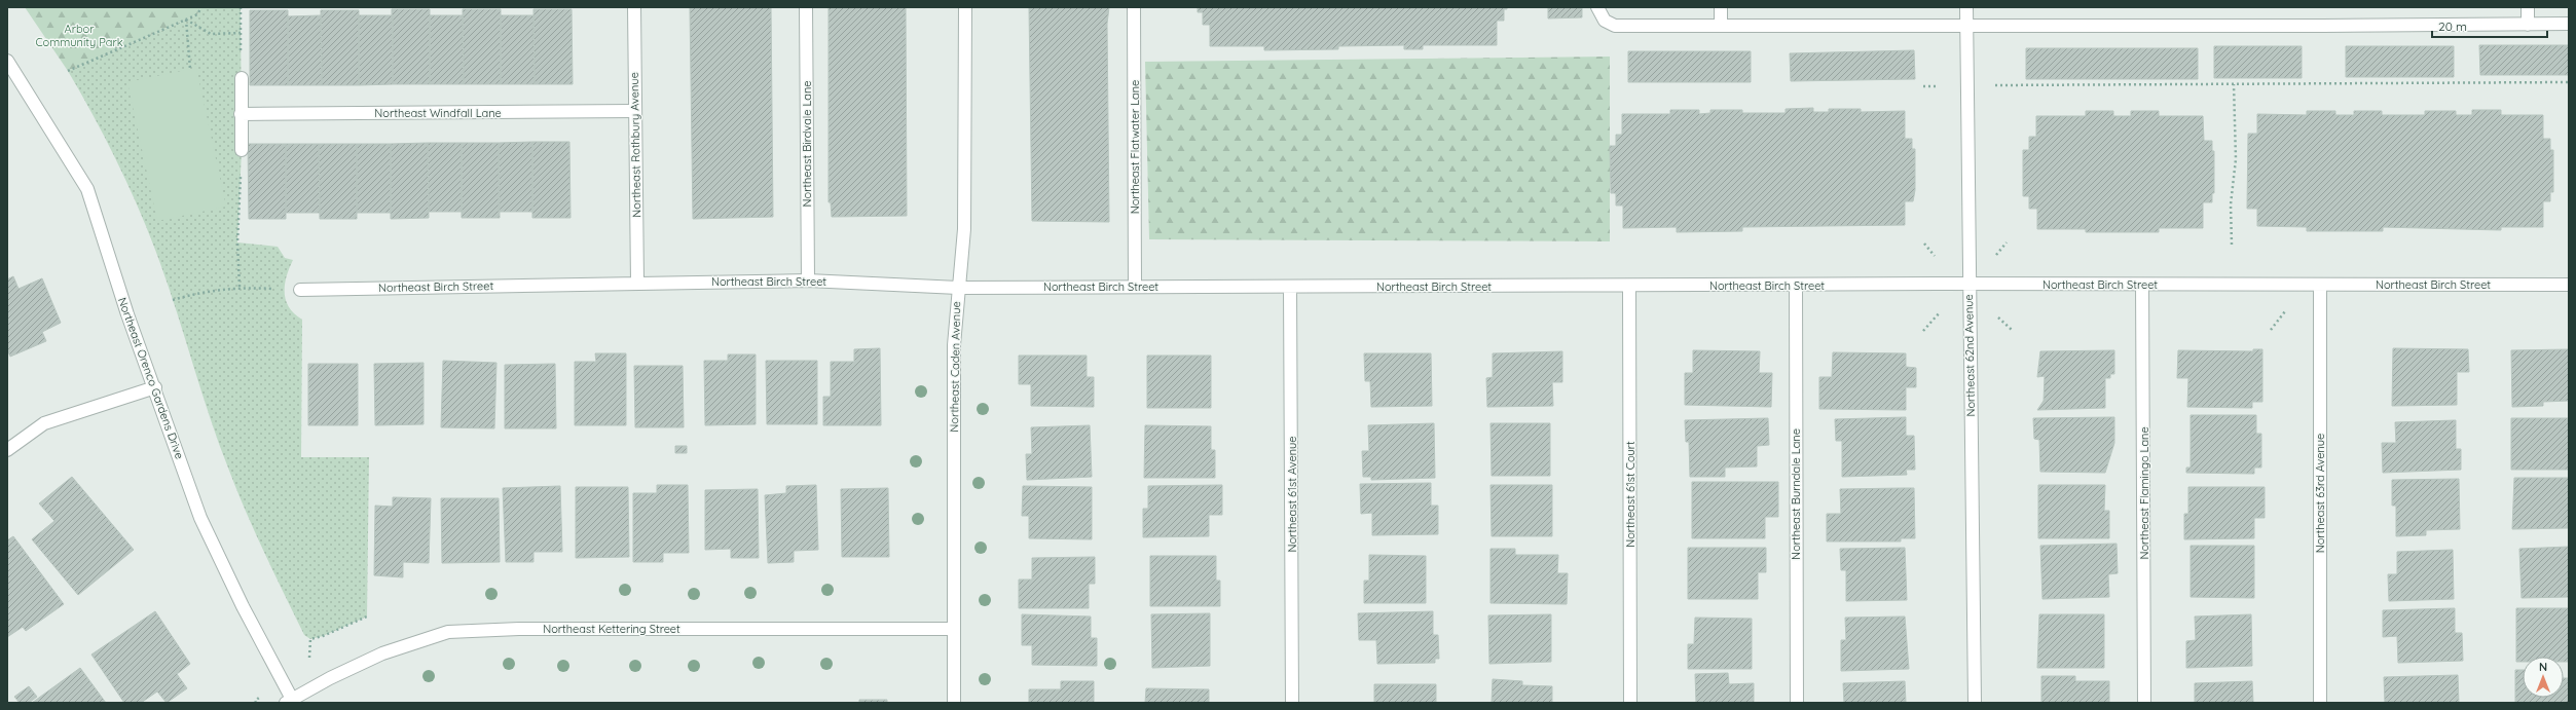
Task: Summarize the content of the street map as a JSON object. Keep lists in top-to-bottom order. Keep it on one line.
{"streets":{"street":["Northeast Windfall Lane","Northeast Birdvale Lane","Northeast Rothbury Avenue","Northeast Flatwater Lane","Northeast Birch Street","Northeast 62nd Avenue","Northeast Caden Avenue","Northeast Orenco Gardens Drive","Northeast Flamingo Lane","Northeast 63rd Avenue","Northeast 61st Avenue","Northeast 61st Court","Northeast Burndale Lane","Northeast Kettering Street"]},"crossings":[["Northeast Windfall Lane","Northeast Rothbury Avenue"],["Northeast Birdvale Lane","Northeast Birch Street"],["Northeast Rothbury Avenue","Northeast Birch Street"],["Northeast Flatwater Lane","Northeast Birch Street"],["Northeast Birch Street","Northeast 62nd Avenue"],["Northeast Birch Street","Northeast Caden Avenue"],["Northeast Birch Street","Northeast Flamingo Lane"],["Northeast Birch Street","Northeast 63rd Avenue"],["Northeast Birch Street","Northeast 61st Avenue"],["Northeast Birch Street","Northeast 61st Court"],["Northeast Birch Street","Northeast Burndale Lane"],["Northeast Caden Avenue","Northeast Kettering Street"],["Northeast Orenco Gardens Drive","Northeast Kettering Street"]],"parks":["Arbor Community Park"],"scale_bar":"20 m","north":"top"}
